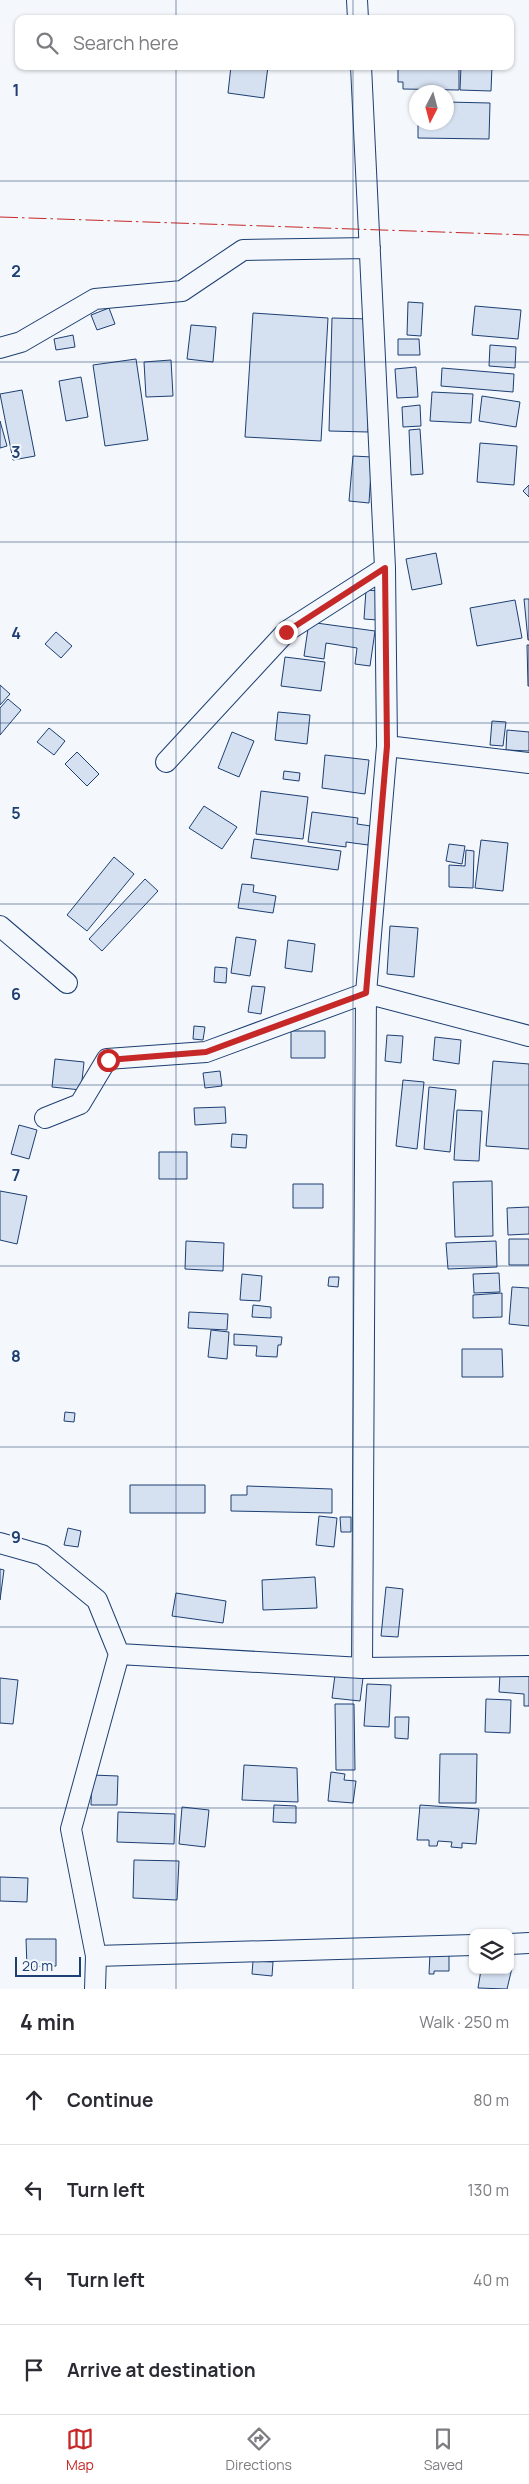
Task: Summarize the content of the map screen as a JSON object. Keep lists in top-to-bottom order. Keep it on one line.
{"scale_bar":"20 m","north":"bottom","page":{"search":"Search here","scale":"20 m","heading":["4 min","Walk · 250 m"],"list":[["Continue","80 m"],["Turn left","130 m"],["Turn left","40 m"],"Arrive at destination"],"nav":["Map","Directions","Saved"]},"grid":{"rows":["1","2","3","4","5","6","7","8","9"]}}
